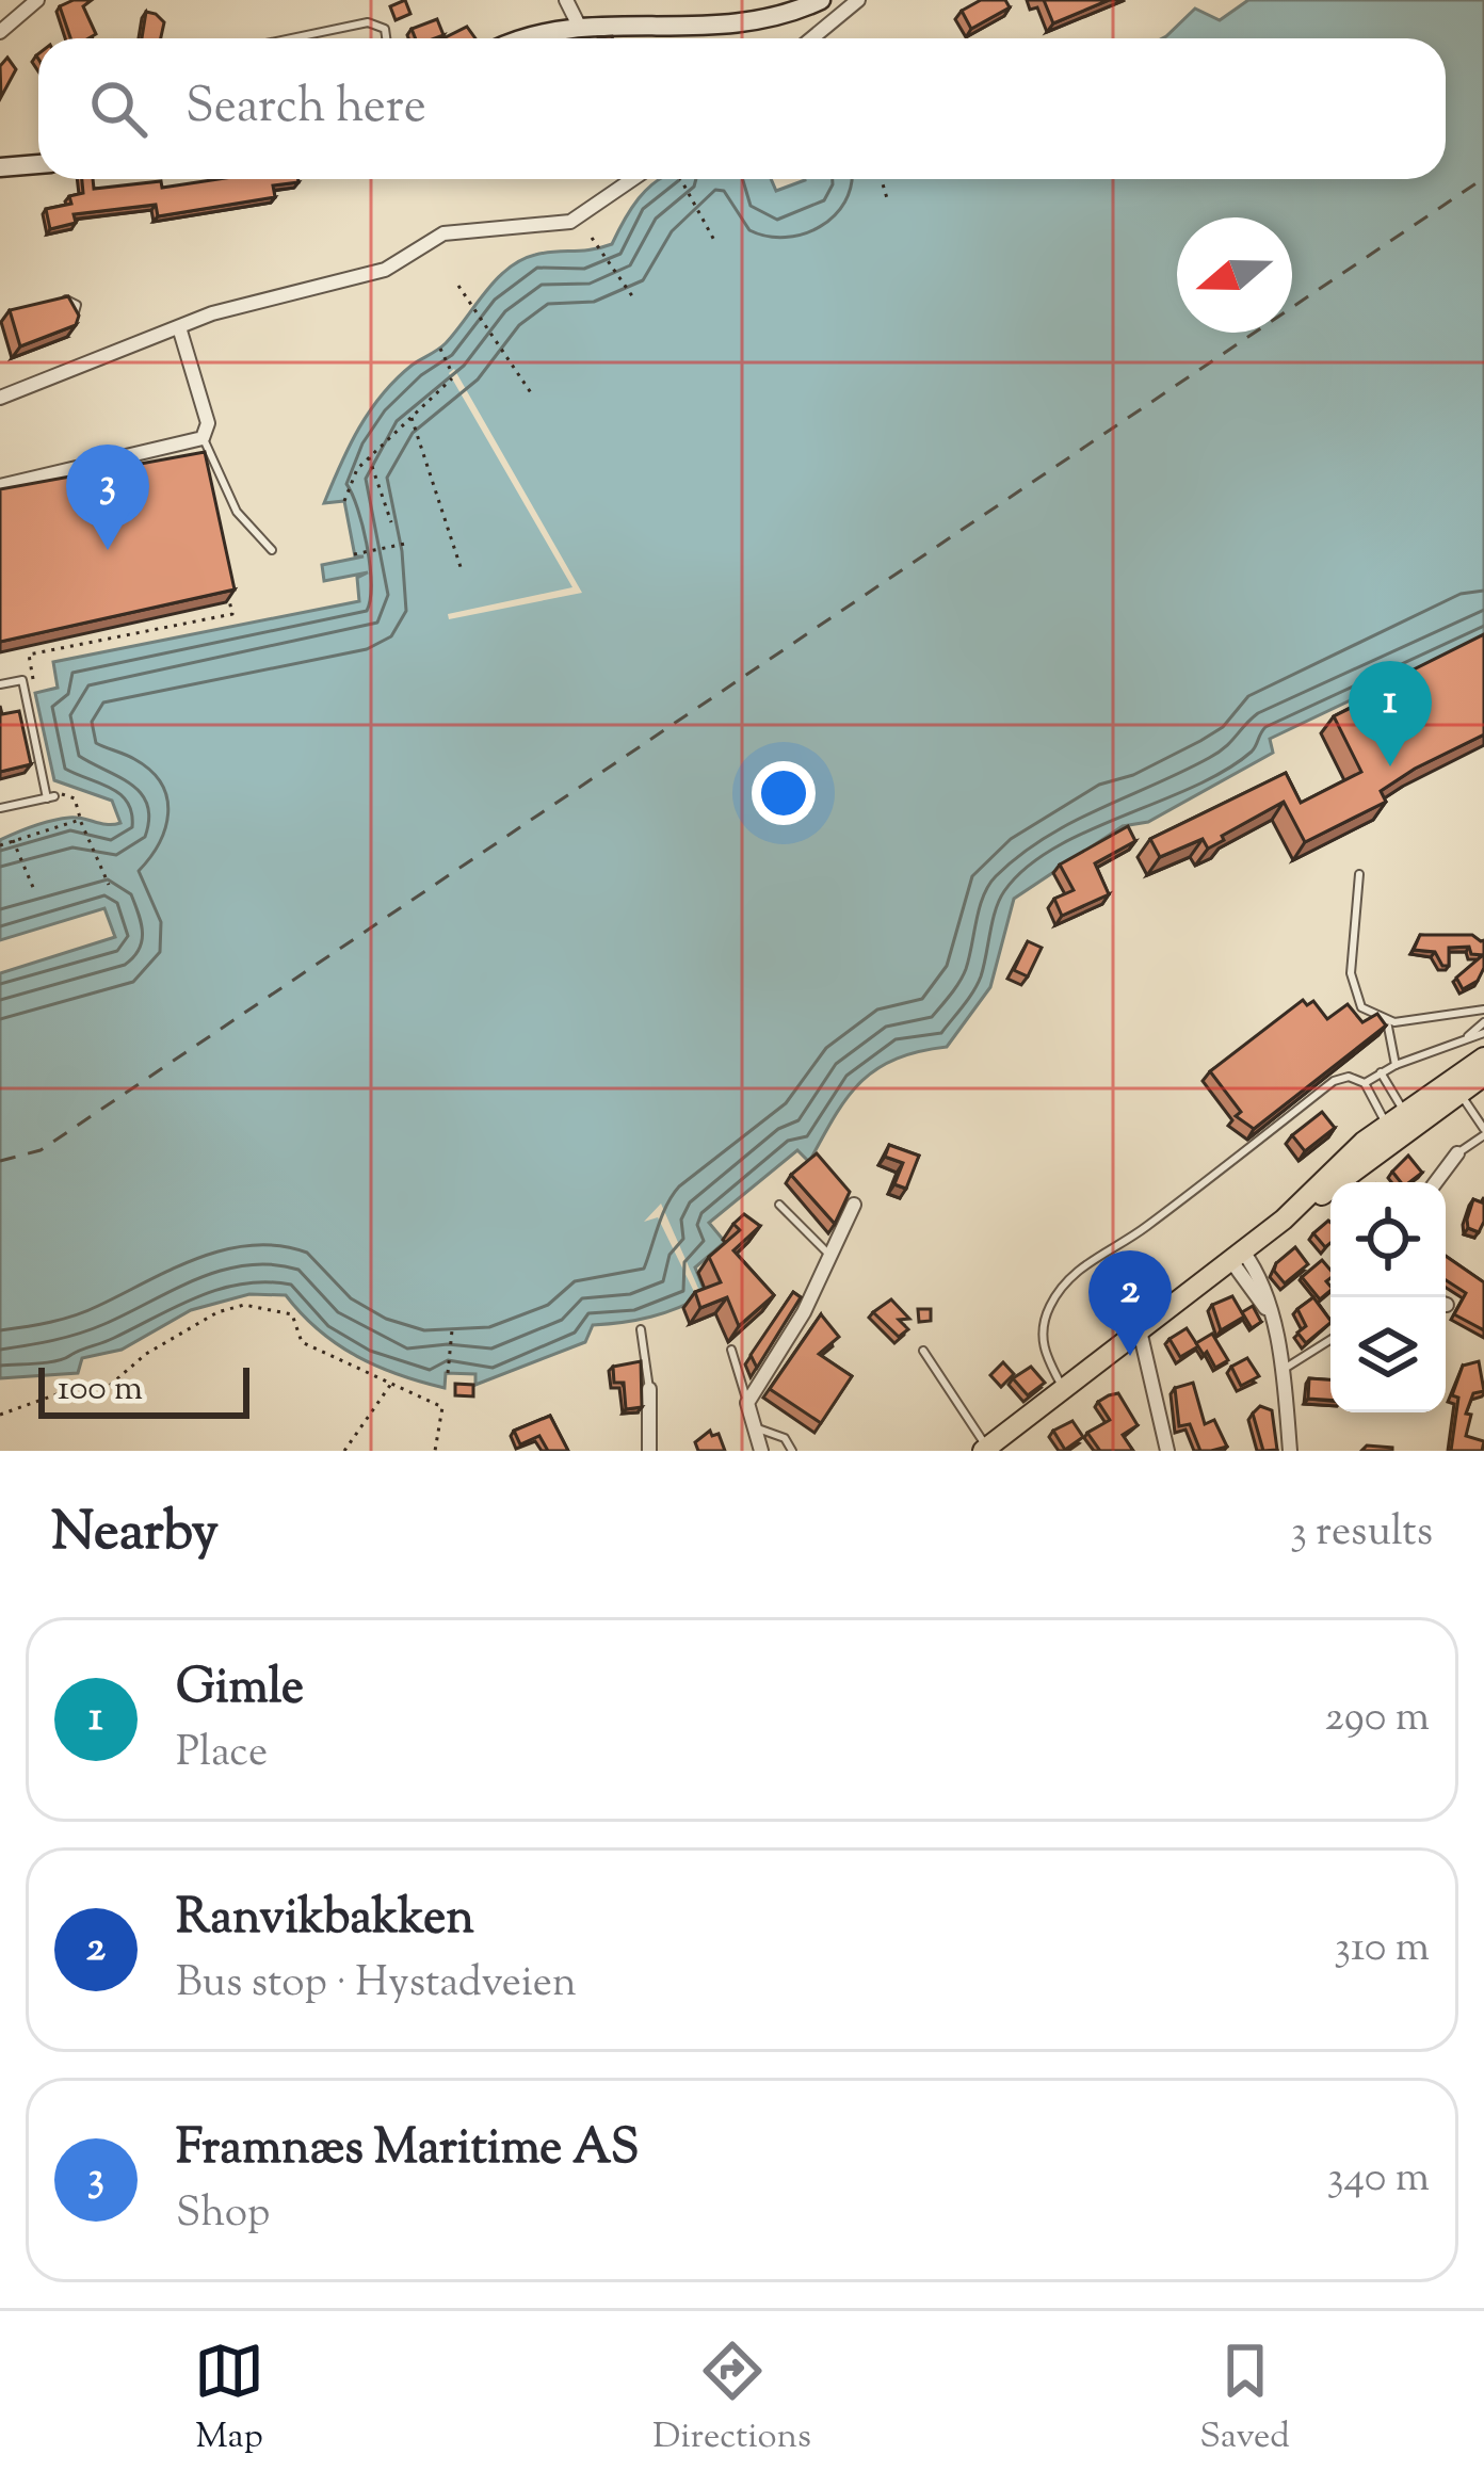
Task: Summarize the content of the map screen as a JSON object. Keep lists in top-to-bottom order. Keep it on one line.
{"scale_bar":"100 m","north":"left","page":{"search":"Search here","pins":["3","1","2"],"scale":"100 m","heading":["Nearby","3 results"],"list":[{"mark":"1","name":"Gimle","note":"Place","value":"290 m"},{"mark":"2","name":"Ranvikbakken","note":"Bus stop · Hystadveien","value":"310 m"},{"mark":"3","name":"Framnæs Maritime AS","note":"Shop","value":"340 m"}],"nav":["Map","Directions","Saved"]}}
